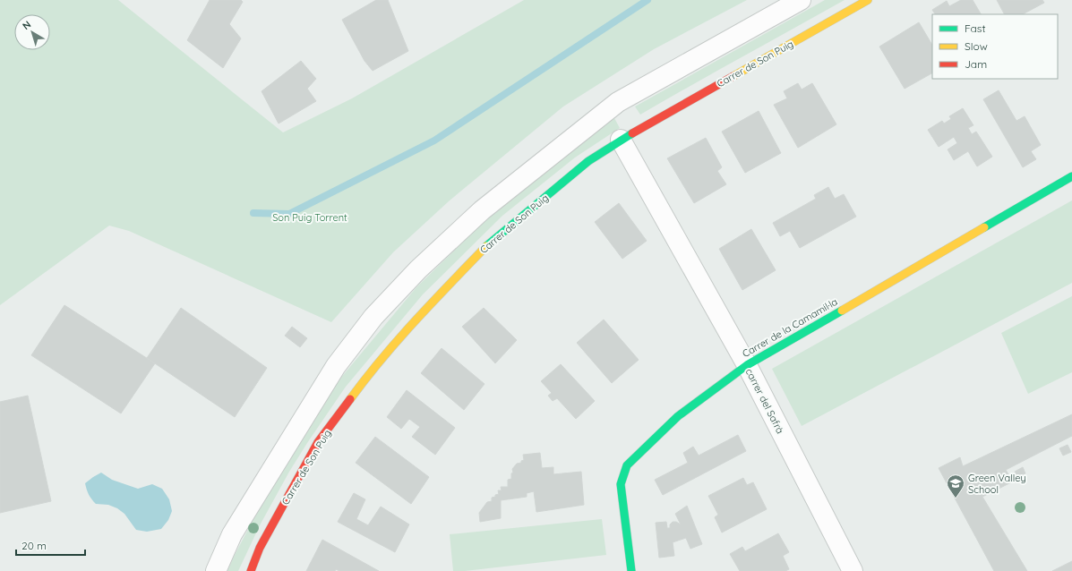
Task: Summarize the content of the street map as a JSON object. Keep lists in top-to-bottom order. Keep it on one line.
{"streets":{"street":["Carrer de Son Puig","Carrer de la Camamil·la","carrer del Safrà"]},"crossings":[["Carrer de Son Puig","carrer del Safrà"],["Carrer de la Camamil·la","carrer del Safrà"]],"parks":["Son Puig Torrent"],"places":{"school or university":["Green Valley School"]},"legend":["Fast","Slow","Jam"],"scale_bar":"20 m","north":"top left"}
